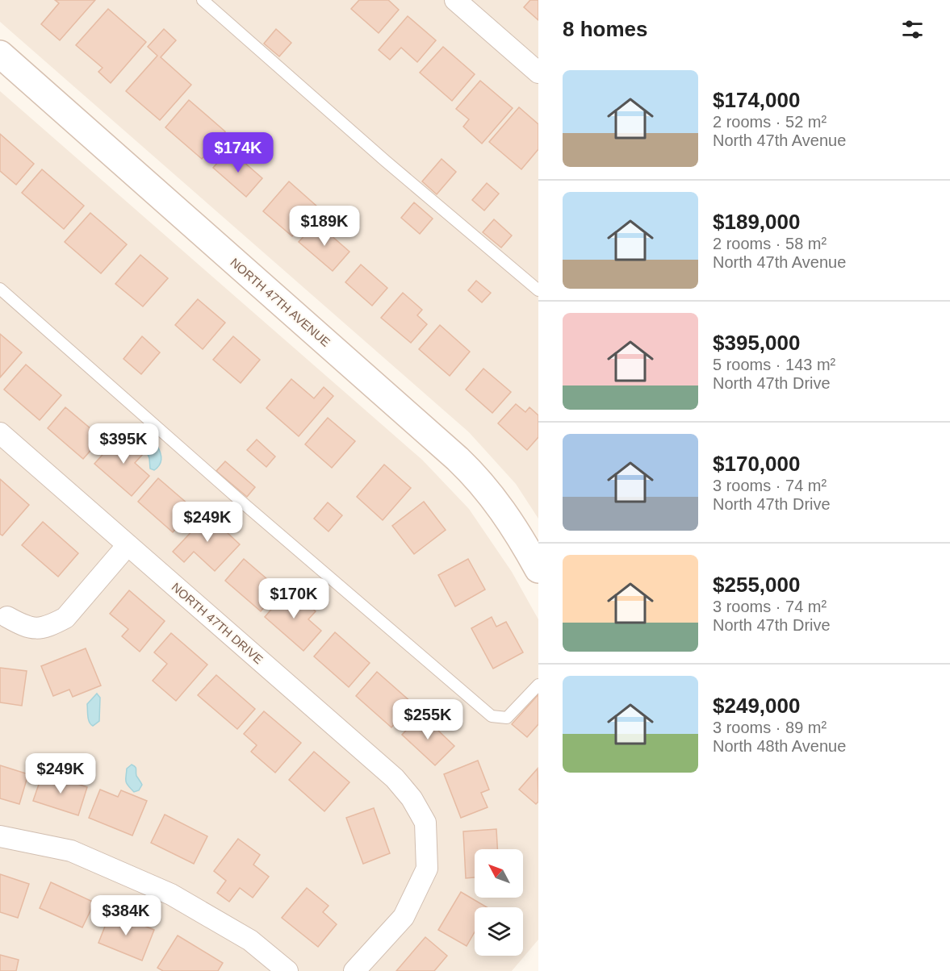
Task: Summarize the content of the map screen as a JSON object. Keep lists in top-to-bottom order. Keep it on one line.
{"streets":{"street":["NORTH 47TH AVENUE","NORTH 47TH DRIVE"]},"north":"top left","page":{"heading":"8 homes","list":[{"name":"$174,000","note":"2 rooms · 52 m² · North 47th Avenue"},{"name":"$189,000","note":"2 rooms · 58 m² · North 47th Avenue"},{"name":"$395,000","note":"5 rooms · 143 m² · North 47th Drive"},{"name":"$170,000","note":"3 rooms · 74 m² · North 47th Drive"},{"name":"$255,000","note":"3 rooms · 74 m² · North 47th Drive"},{"name":"$249,000","note":"3 rooms · 89 m² · North 48th Avenue"}],"price":["$174K","$189K","$395K","$249K","$170K","$255K","$249K","$384K"]}}
